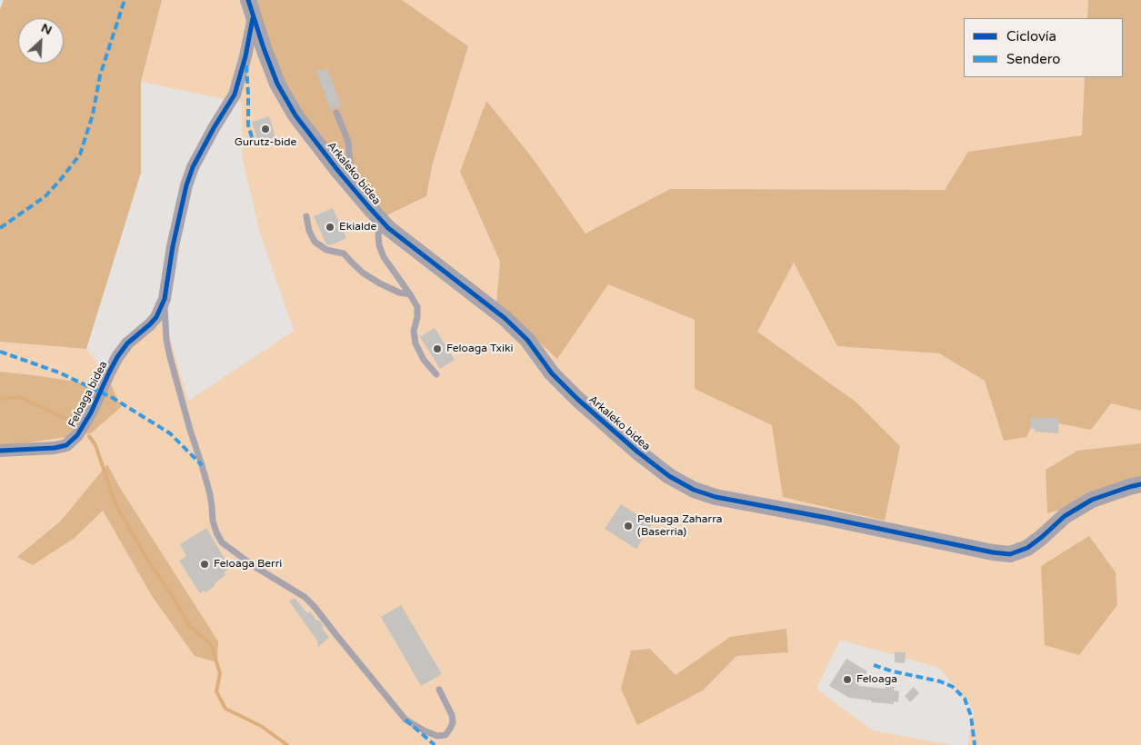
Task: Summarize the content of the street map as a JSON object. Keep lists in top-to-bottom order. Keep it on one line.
{"streets":{"street":["Arkaleko bidea","Feloaga bidea"]},"crossings":[["Arkaleko bidea","Feloaga bidea"]],"places":["Gurutz-bide","Ekialde","Feloaga Txiki","Peluaga Zaharra (Baserria)","Feloaga Berri","Feloaga"],"legend":["Ciclovía","Sendero"],"north":"top right"}
